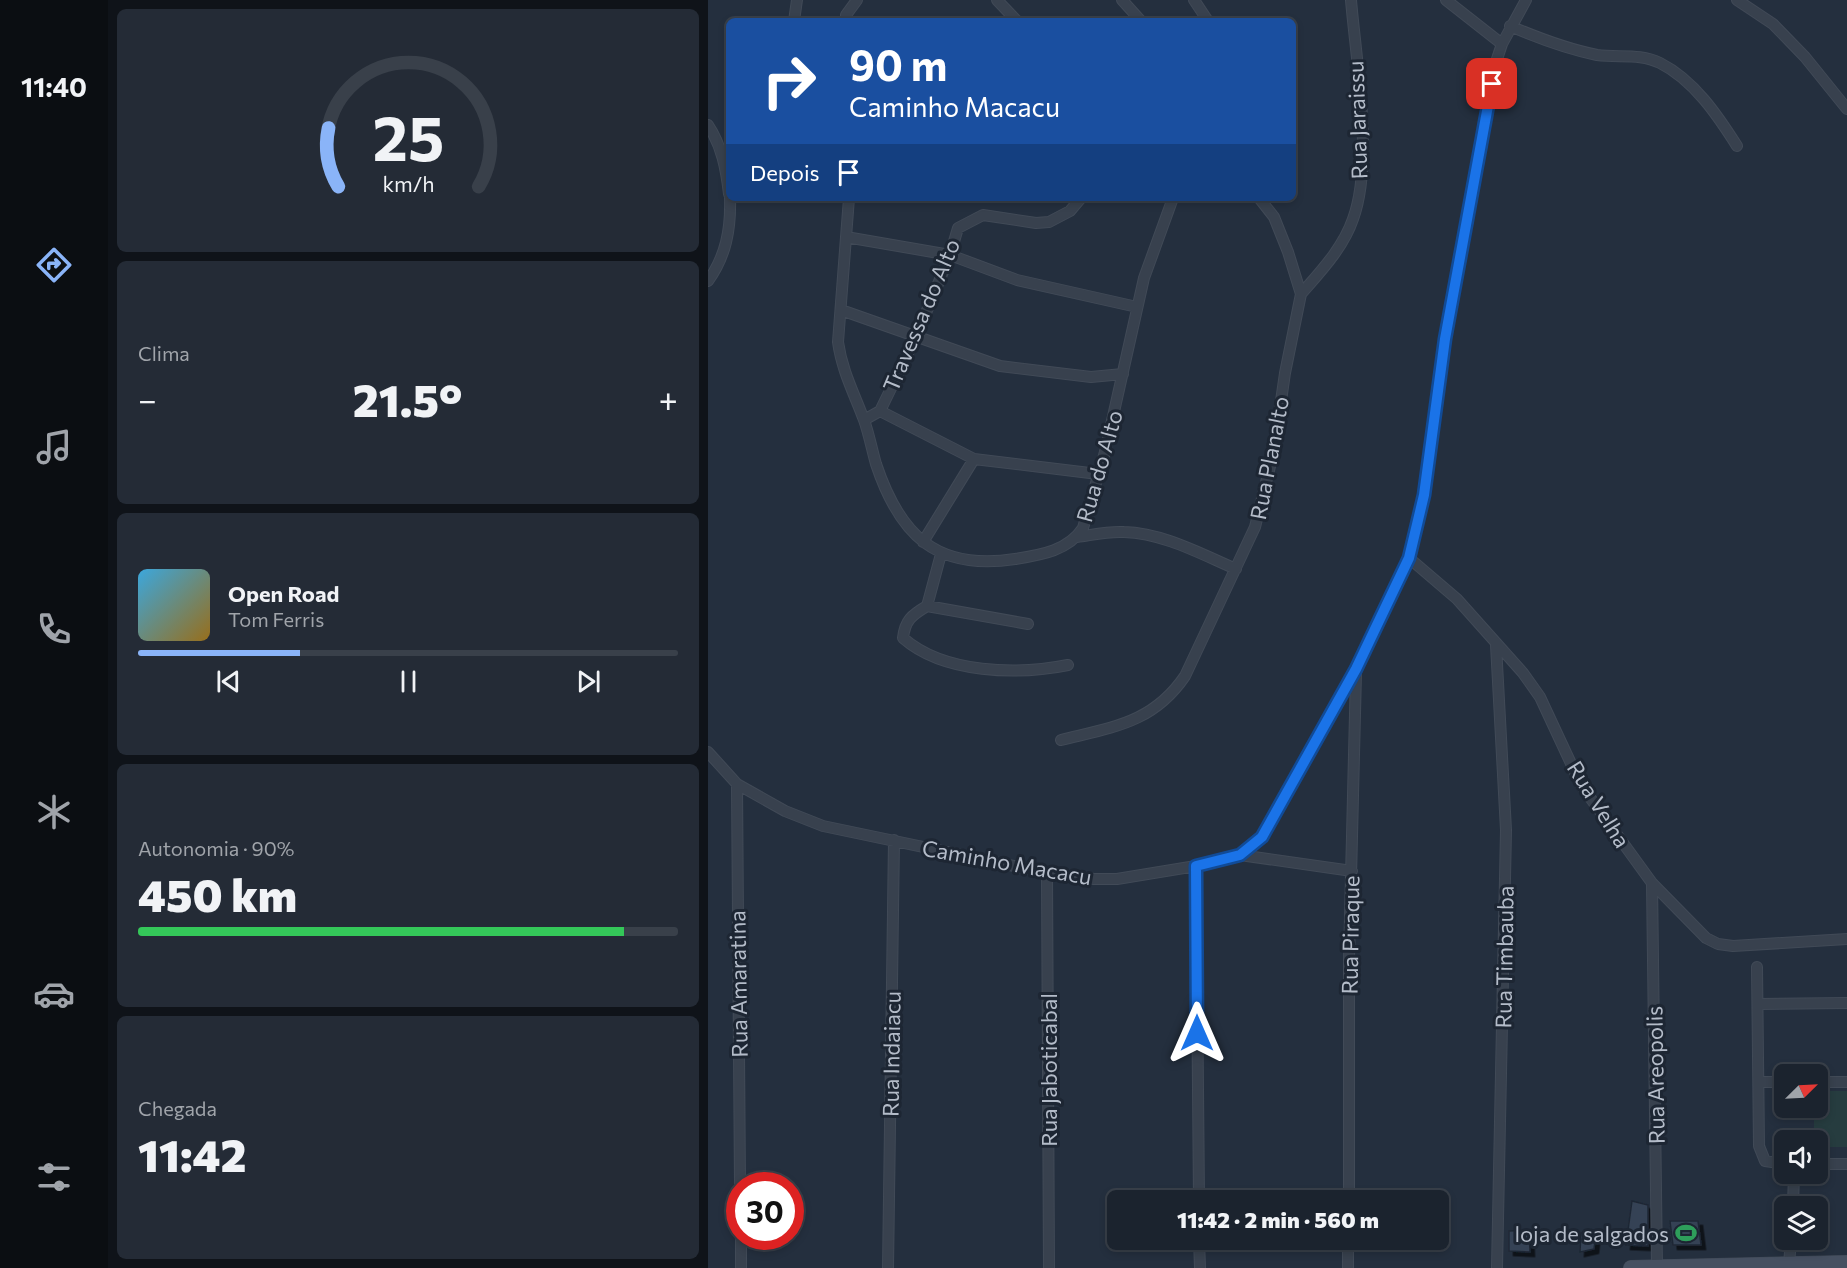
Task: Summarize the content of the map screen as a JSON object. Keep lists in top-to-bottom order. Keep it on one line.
{"streets":{"street":["Rua Jaraissu","Travessa do Alto","Rua Planalto","Rua do Alto","Rua Velha","Caminho Macacu","Rua Piraque","Rua Timbauba","Rua Amaratina","Rua Indaiacu","Rua Jaboticabal","Rua Areopolis"]},"crossings":[["Rua Jaraissu","Rua Planalto"],["Travessa do Alto","Rua do Alto"],["Rua Velha","Caminho Macacu"],["Rua Velha","Rua Timbauba"],["Rua Velha","Rua Areopolis"],["Caminho Macacu","Rua Piraque"],["Caminho Macacu","Rua Amaratina"],["Caminho Macacu","Rua Indaiacu"],["Caminho Macacu","Rua Jaboticabal"]],"places":{"sports":["loja de salgados"]},"north":"top right","page":{"tabs":"11:40","turn":["90 m","Caminho Macacu"],"then":"Depois","tile":["Clima",["Autonomia · 90%","450 km"],["Chegada","11:42"]],"heat":["−","21.5°","+"],"song":["Open Road","Tom Ferris"],"limit":"30","trip":"11:42 · 2 min · 560 m","gauge":["25","km/h"]}}
